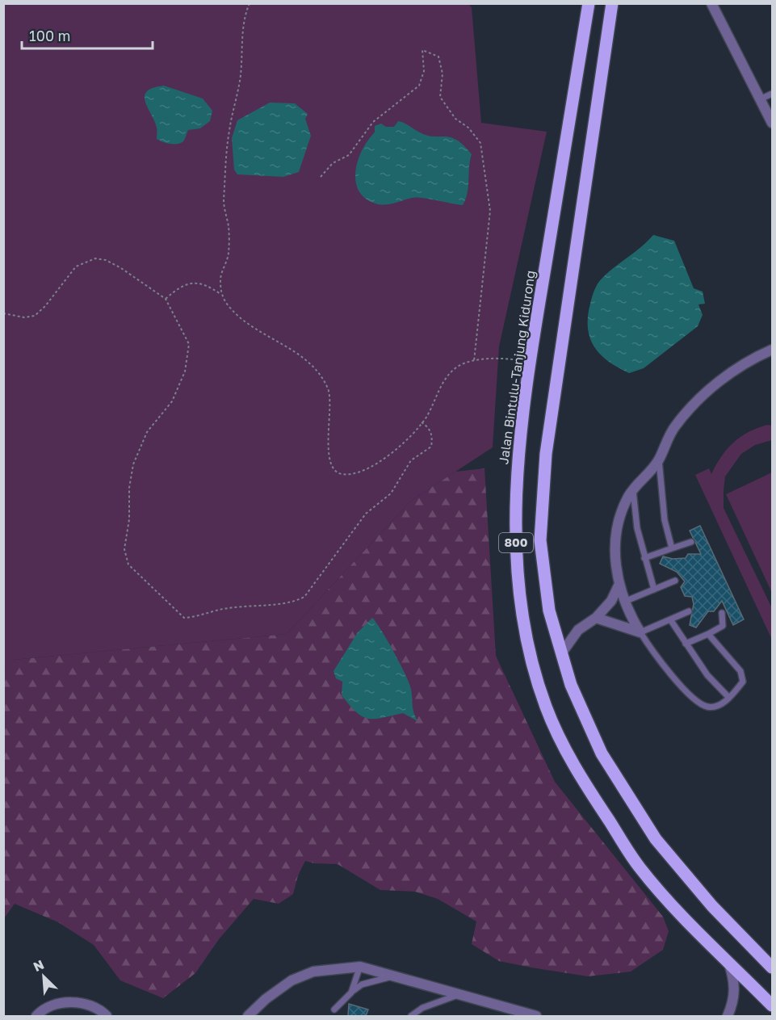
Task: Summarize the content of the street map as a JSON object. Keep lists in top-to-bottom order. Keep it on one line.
{"streets":{"main road":["Jalan Bintulu-Tanjung Kidurong","800"]},"scale_bar":"100 m","north":"top left"}
